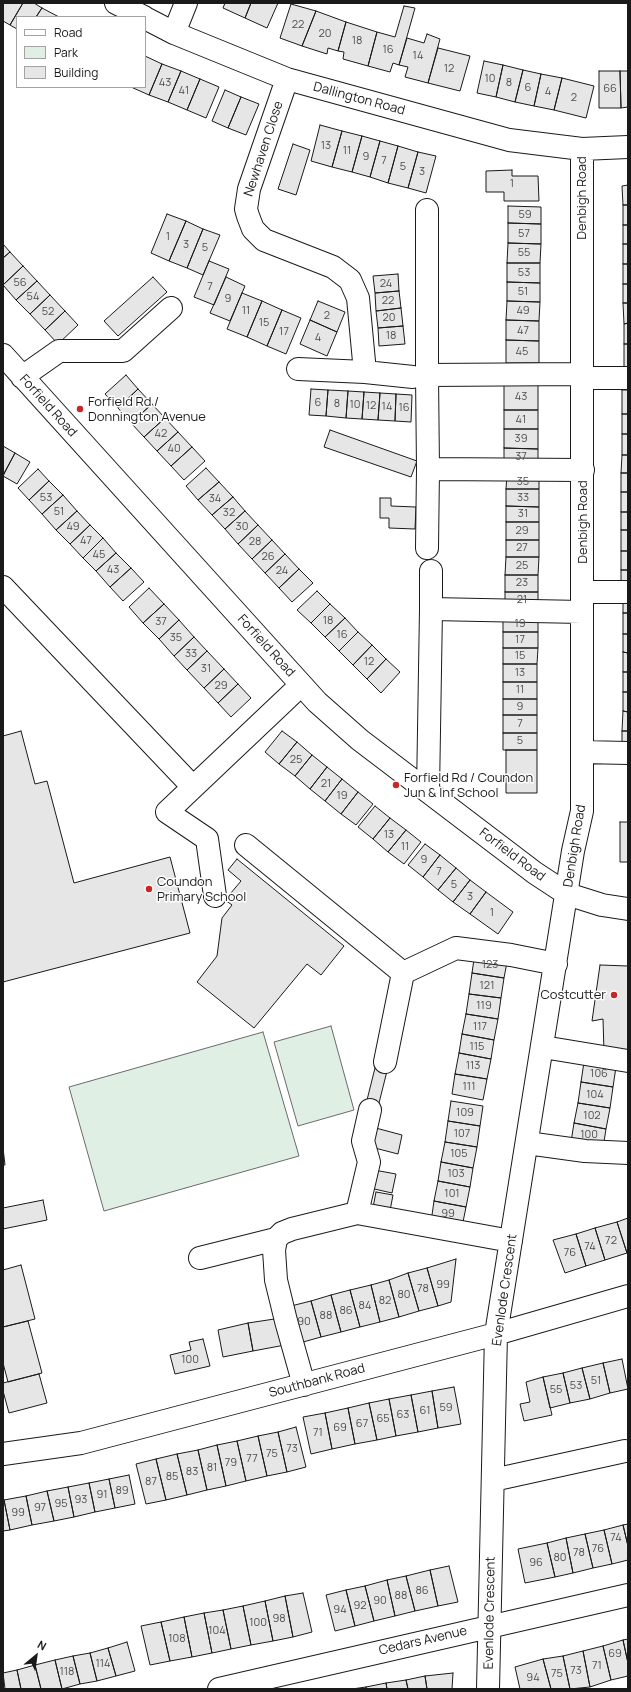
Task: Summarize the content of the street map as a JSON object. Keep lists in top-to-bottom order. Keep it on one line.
{"streets":{"street":["Dallington Road","Newhaven Close","Denbigh Road","Forfield Road","Evenlode Crescent","Southbank Road","Cedars Avenue"]},"crossings":[["Dallington Road","Newhaven Close"],["Dallington Road","Denbigh Road"],["Denbigh Road","Forfield Road"],["Denbigh Road","Evenlode Crescent"],["Forfield Road","Evenlode Crescent"],["Evenlode Crescent","Southbank Road"],["Evenlode Crescent","Cedars Avenue"]],"places":["Forfield Rd / Donnington Avenue","Forfield Rd / Coundon Jun & Inf School","Coundon Primary School","Costcutter"],"house_numbers":["22","20","18","16","14","12","10","43","8","6","66","41","4","2","13","11","9","7","5","3","1","59","57","1","3","5","55","53","56","24","7","51","54","9","22","11","49","52","2","20","15","47","17","18","4","45","43","6","8","10","12","14","16","41","42","39","40","37","35","53","33","34","51","32","31","49","30","29","47","28","27","45","26","25","43","24","23","21","18","37","19","16","35","17","33","15","12","31","13","29","11","9","7","5","25","21","19","13","11","9","7","5","3","1","123","121","119","117","115","113","106","111","104","109","102","107","100","105","103","101","99","72","74","76","99","78","80","82","84","86","88","90","100","51","53","55","59","61","63","65","67","69","71","73","75","77","79","81","83","85","87","89","91","93","95","97","99","74","76","78","80","96","86","88","90","92","94","98","100","104","108","69","114","71","73","118","75","94"],"legend":["Road","Park","Building"],"north":"top right"}
